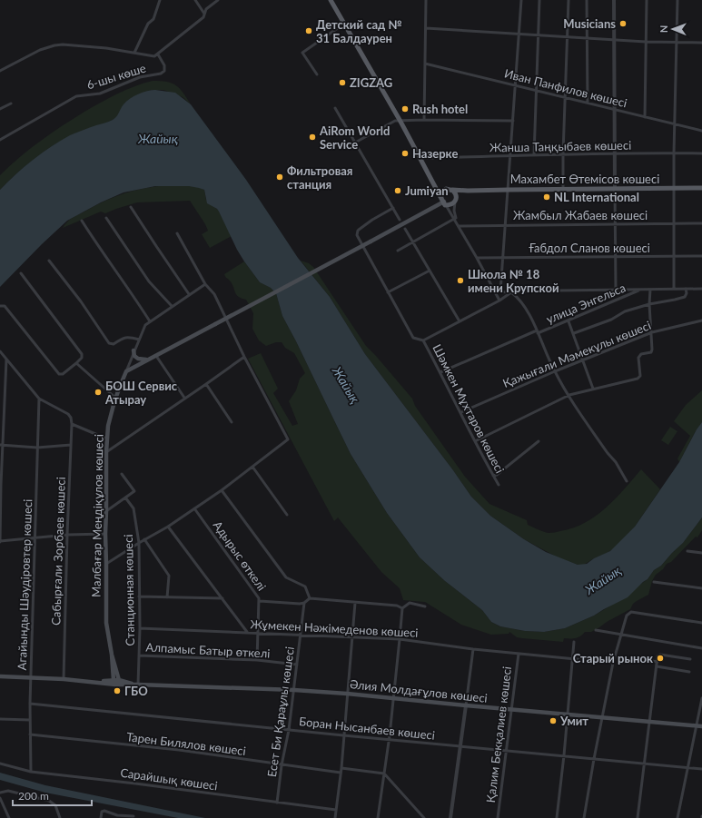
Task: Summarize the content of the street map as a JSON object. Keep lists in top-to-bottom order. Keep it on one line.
{"streets":{"main road":["Махамбет Өтемісов көшесі","Малбағар Меңдіқұлов көшесі","Әлия Молдағұлов көшесі"],"street":["6-шы көше","Иван Панфилов көшесі","Жанша Таңқыбаев көшесі","Жамбыл Жабаев көшесі","Ғабдол Сланов көшесі","улица Энгельса","Қажығали Мәмекұлы көшесі","Шәмкен Мұхтаров көшесі","Сабырғали Зорбаев көшесі","Адырыс өткелі","Агайынды Шәудіровтер көшесi","Станционная көшесі","Жұмекен Нәжімеденов көшесі","Алпамыс Батыр өткелі","Есет Би Қараұлы көшесі","Боран Нысанбаев көшесі","Қалим Бекқалиев көшесі","Тарен Билялов көшесі","Сарайшық көшесі"]},"crossings":[["улица Энгельса","Шәмкен Мұхтаров көшесі"],["Қажығали Мәмекұлы көшесі","Шәмкен Мұхтаров көшесі"],["Малбағар Меңдіқұлов көшесі","Әлия Молдағұлов көшесі"],["Сабырғали Зорбаев көшесі","Әлия Молдағұлов көшесі"],["Адырыс өткелі","Жұмекен Нәжімеденов көшесі"],["Адырыс өткелі","Алпамыс Батыр өткелі"],["Агайынды Шәудіровтер көшесi","Әлия Молдағұлов көшесі"],["Агайынды Шәудіровтер көшесi","Боран Нысанбаев көшесі"],["Агайынды Шәудіровтер көшесi","Тарен Билялов көшесі"],["Агайынды Шәудіровтер көшесi","Сарайшық көшесі"],["Станционная көшесі","Жұмекен Нәжімеденов көшесі"],["Станционная көшесі","Алпамыс Батыр өткелі"],["Станционная көшесі","Әлия Молдағұлов көшесі"],["Жұмекен Нәжімеденов көшесі","Есет Би Қараұлы көшесі"],["Жұмекен Нәжімеденов көшесі","Қалим Бекқалиев көшесі"],["Алпамыс Батыр өткелі","Есет Би Қараұлы көшесі"],["Әлия Молдағұлов көшесі","Есет Би Қараұлы көшесі"],["Әлия Молдағұлов көшесі","Қалим Бекқалиев көшесі"],["Есет Би Қараұлы көшесі","Боран Нысанбаев көшесі"],["Есет Би Қараұлы көшесі","Тарен Билялов көшесі"],["Есет Би Қараұлы көшесі","Сарайшық көшесі"],["Боран Нысанбаев көшесі","Қалим Бекқалиев көшесі"]],"water":["Жайық"],"places":["Musicians","Детский сад № 31 Балдаурен","ZIGZAG","Rush hotel","AiRom World Service","Назерке","Фильтровая станция","Jumiyan","NL International","Школа № 18 имени Крупской","БОШ Сервис Атырау","Старый рынок","ГБО","Умит"],"scale_bar":"200 m","north":"left"}
